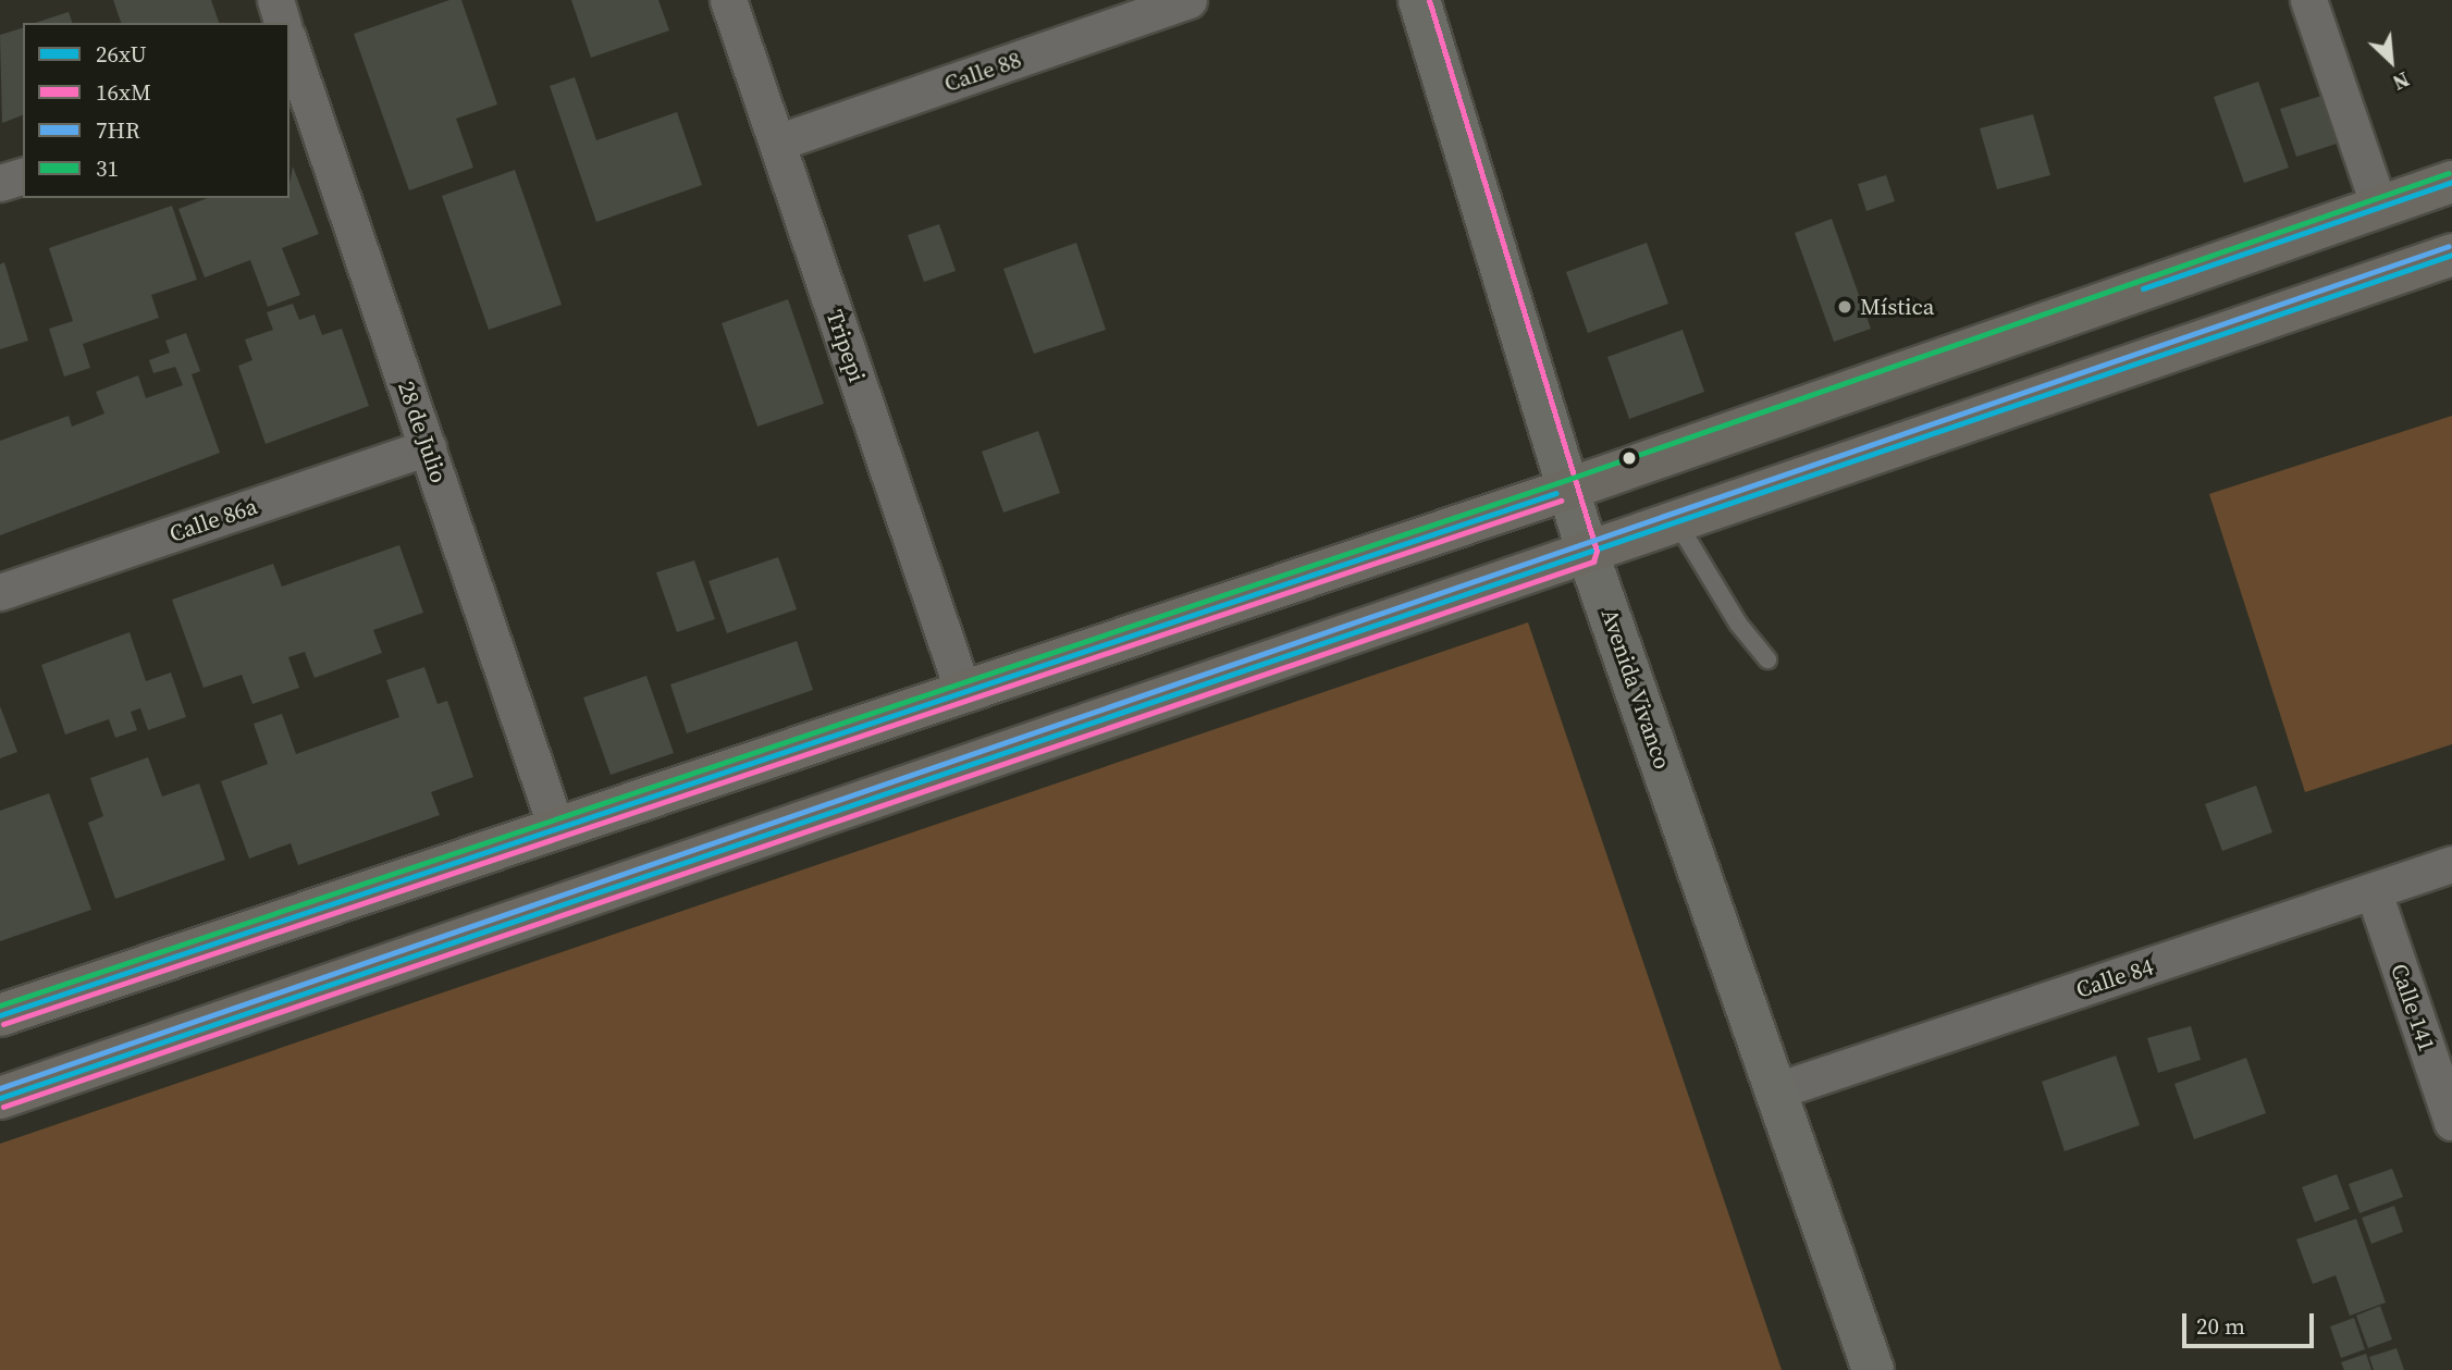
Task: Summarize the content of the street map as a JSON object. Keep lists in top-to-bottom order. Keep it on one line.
{"streets":{"street":["Calle 88","Tripepi","28 de Julio","Calle 86a","Avenida Vivanco","Calle 84","Calle 141"]},"crossings":[["Calle 88","Tripepi"],["28 de Julio","Calle 86a"],["Avenida Vivanco","Calle 84"],["Calle 84","Calle 141"]],"places":["Mística"],"lines":["transit line 16xM","transit line 31","transit line 26xU","transit line 7HR"],"legend":["26xU","16xM","7HR","31"],"scale_bar":"20 m","north":"bottom right"}
